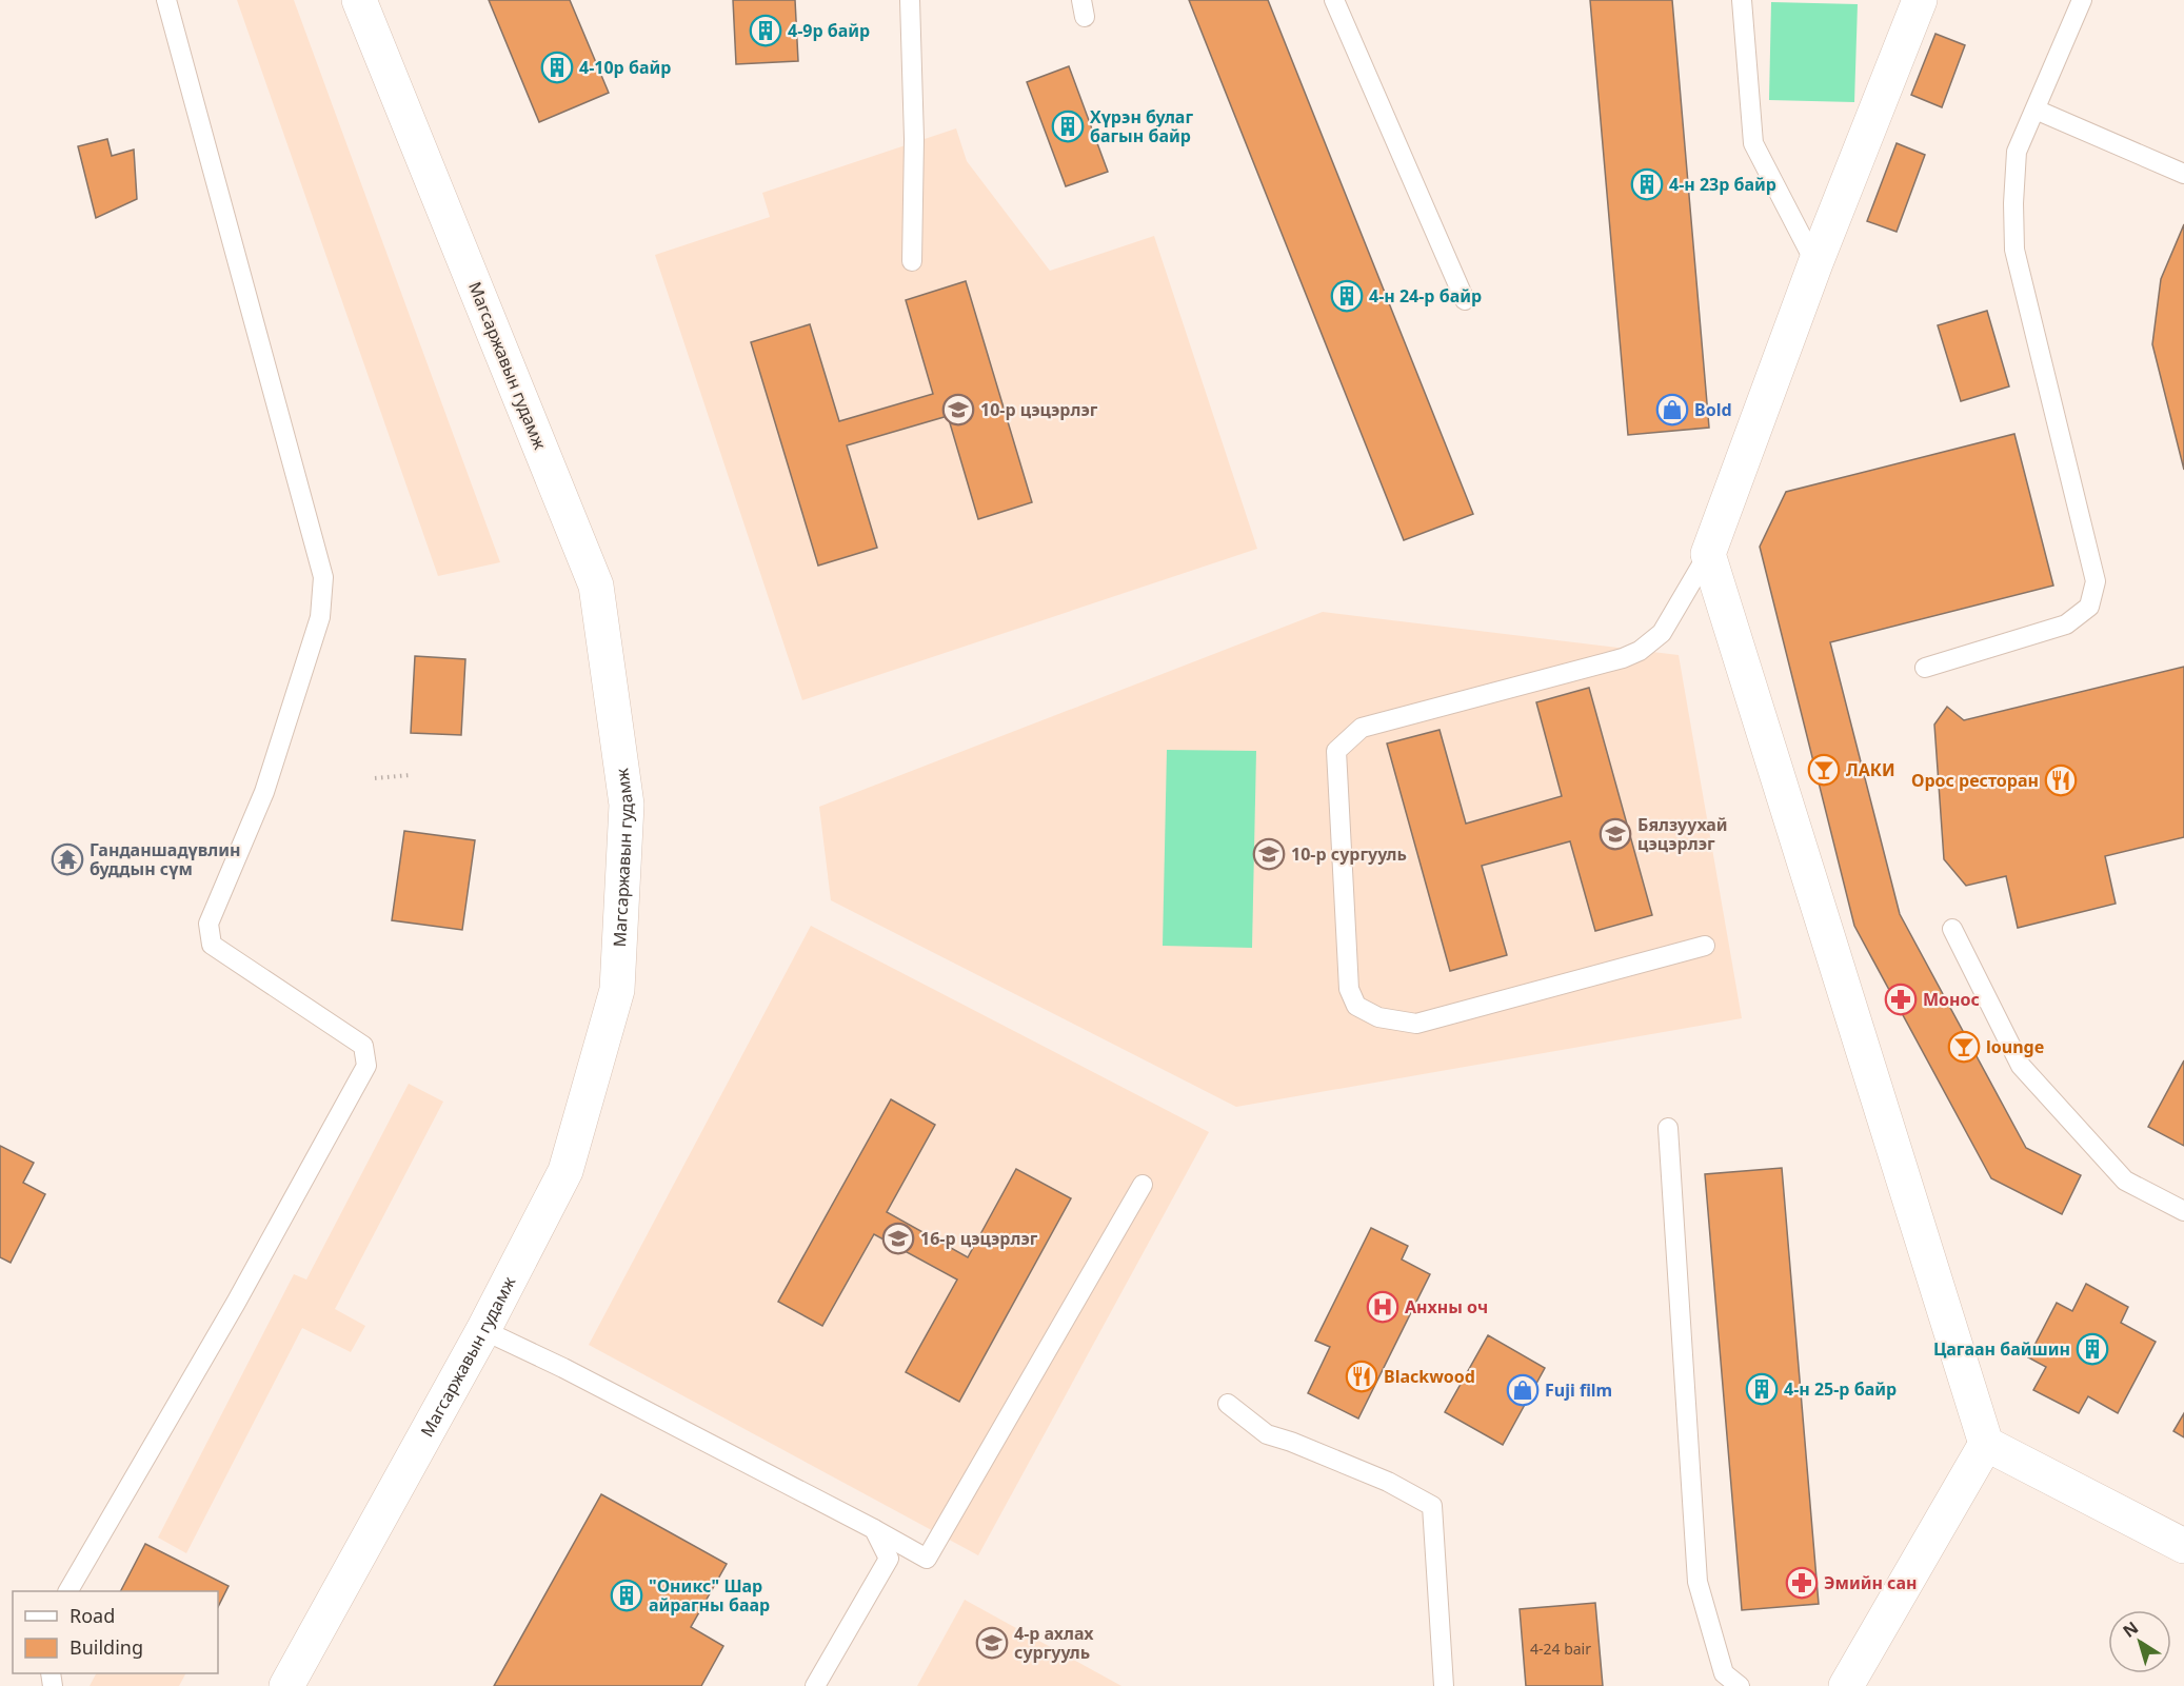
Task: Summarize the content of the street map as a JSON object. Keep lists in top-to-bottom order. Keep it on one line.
{"streets":{"street":["Магсаржавын гудамж"]},"places":{"building":["4-9р байр","4-10р байр","Хүрэн булаг багын байр","4-н 23р байр","4-н 24-р байр","Цагаан байшин","4-н 25-р байр","\"Оникс\" Шар айрагны баар"],"school or university":["10-р цэцэрлэг","Бялзуухай цэцэрлэг","10-р сургууль","16-р цэцэрлэг","4-р ахлах сургууль"],"shop":["Bold","Fuji film"],"bar":["ЛАКИ","lounge"],"restaurant":["Орос ресторан","Blackwood"],"temple":["Ганданшадүвлин буддын сүм"],"pharmacy":["Монос","Эмийн сан"],"hospital":["Анхны оч"]},"house_numbers":["4-24 bair"],"legend":["Road","Building"],"north":"top left"}
